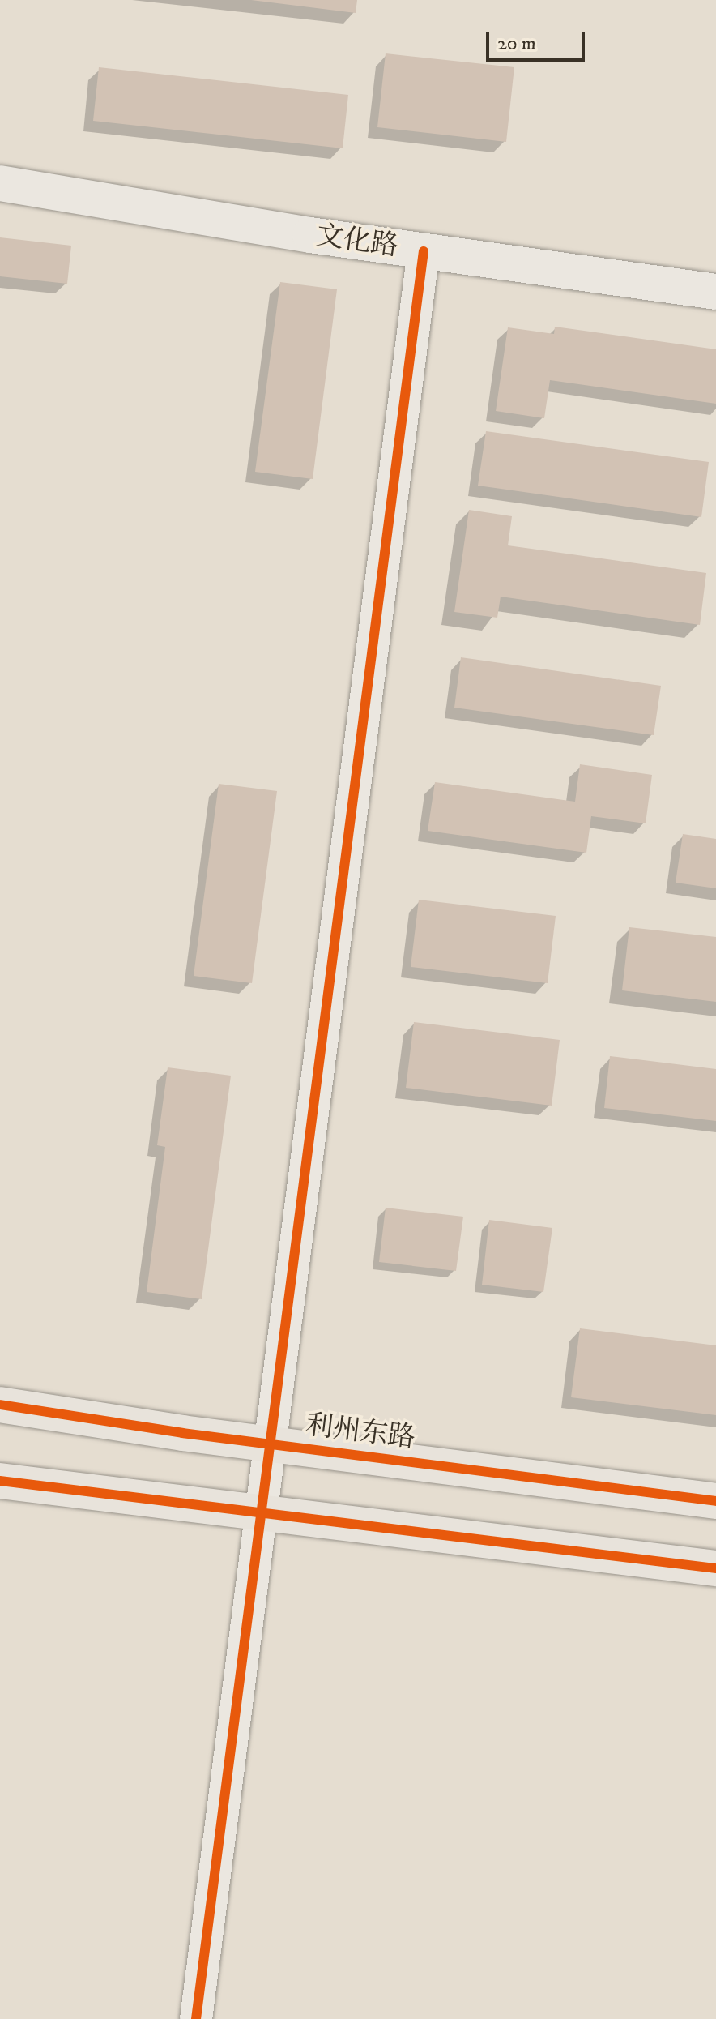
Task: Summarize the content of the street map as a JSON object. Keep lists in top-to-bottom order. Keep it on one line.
{"streets":{"highway":["利州东路"],"street":["文化路"]},"scale_bar":"20 m"}
